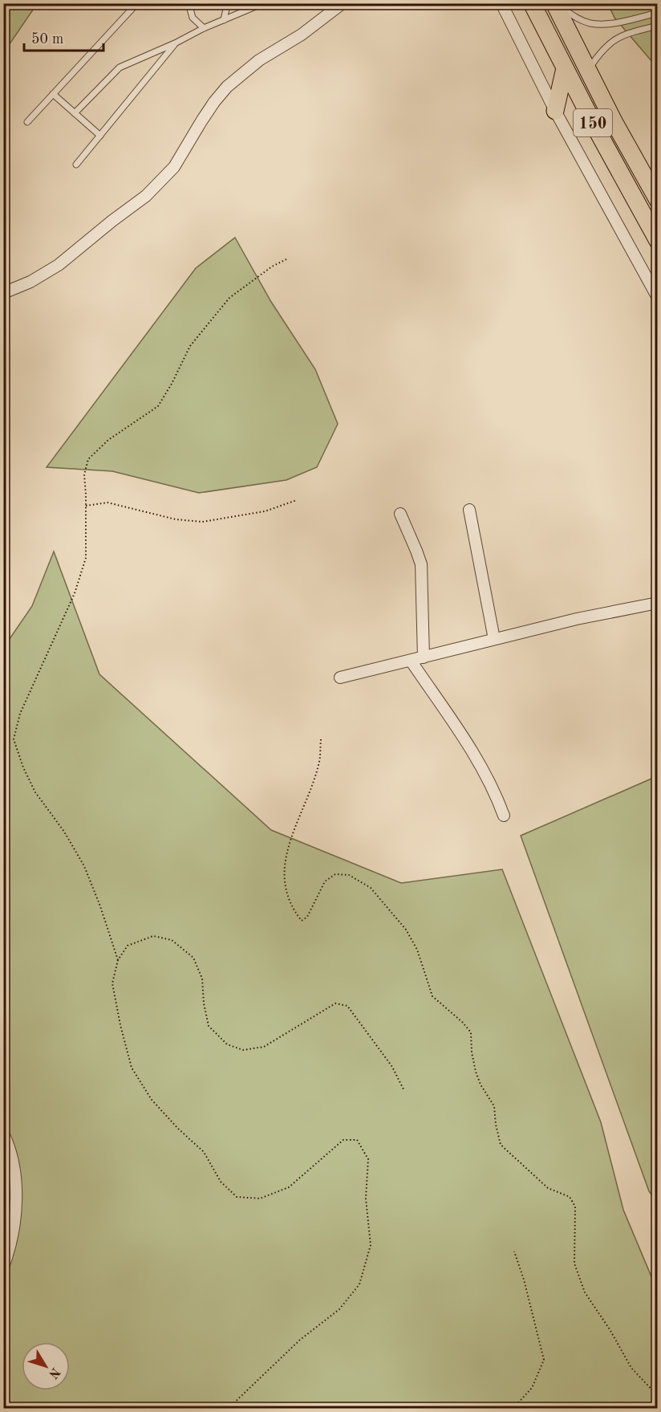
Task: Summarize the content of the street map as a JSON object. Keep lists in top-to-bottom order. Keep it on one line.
{"streets":{"highway":["150"]},"scale_bar":"50 m","north":"bottom right"}
